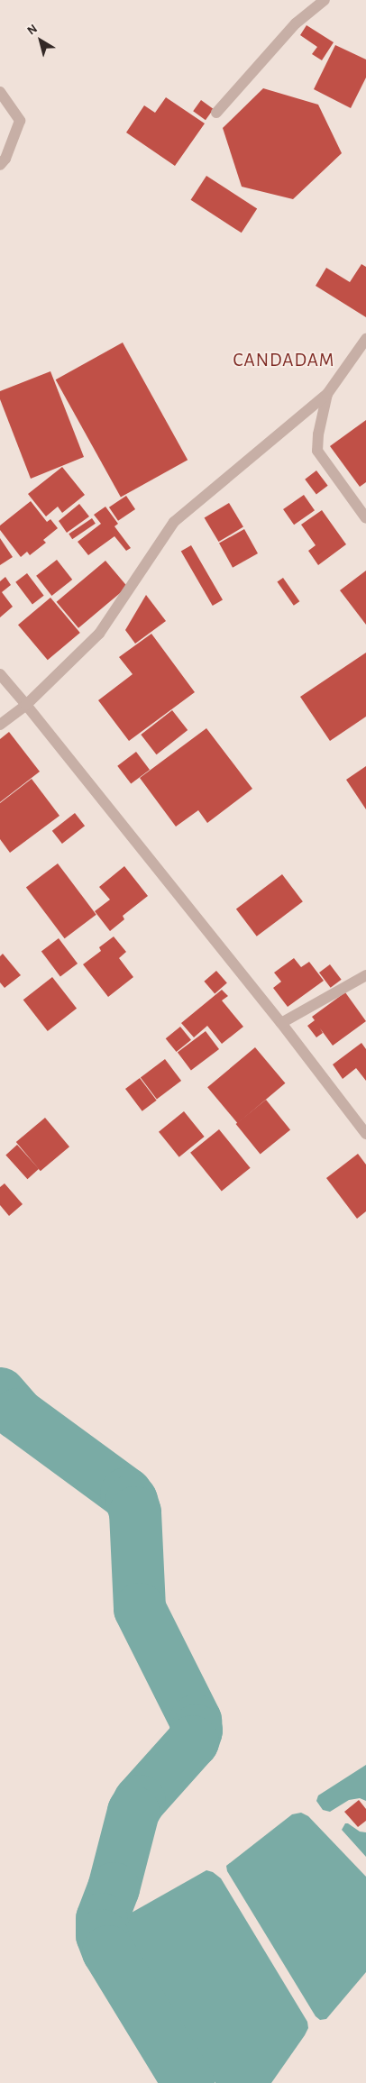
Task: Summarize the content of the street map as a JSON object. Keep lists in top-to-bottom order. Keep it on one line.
{"districts":["CANDADAM"],"north":"top left"}
